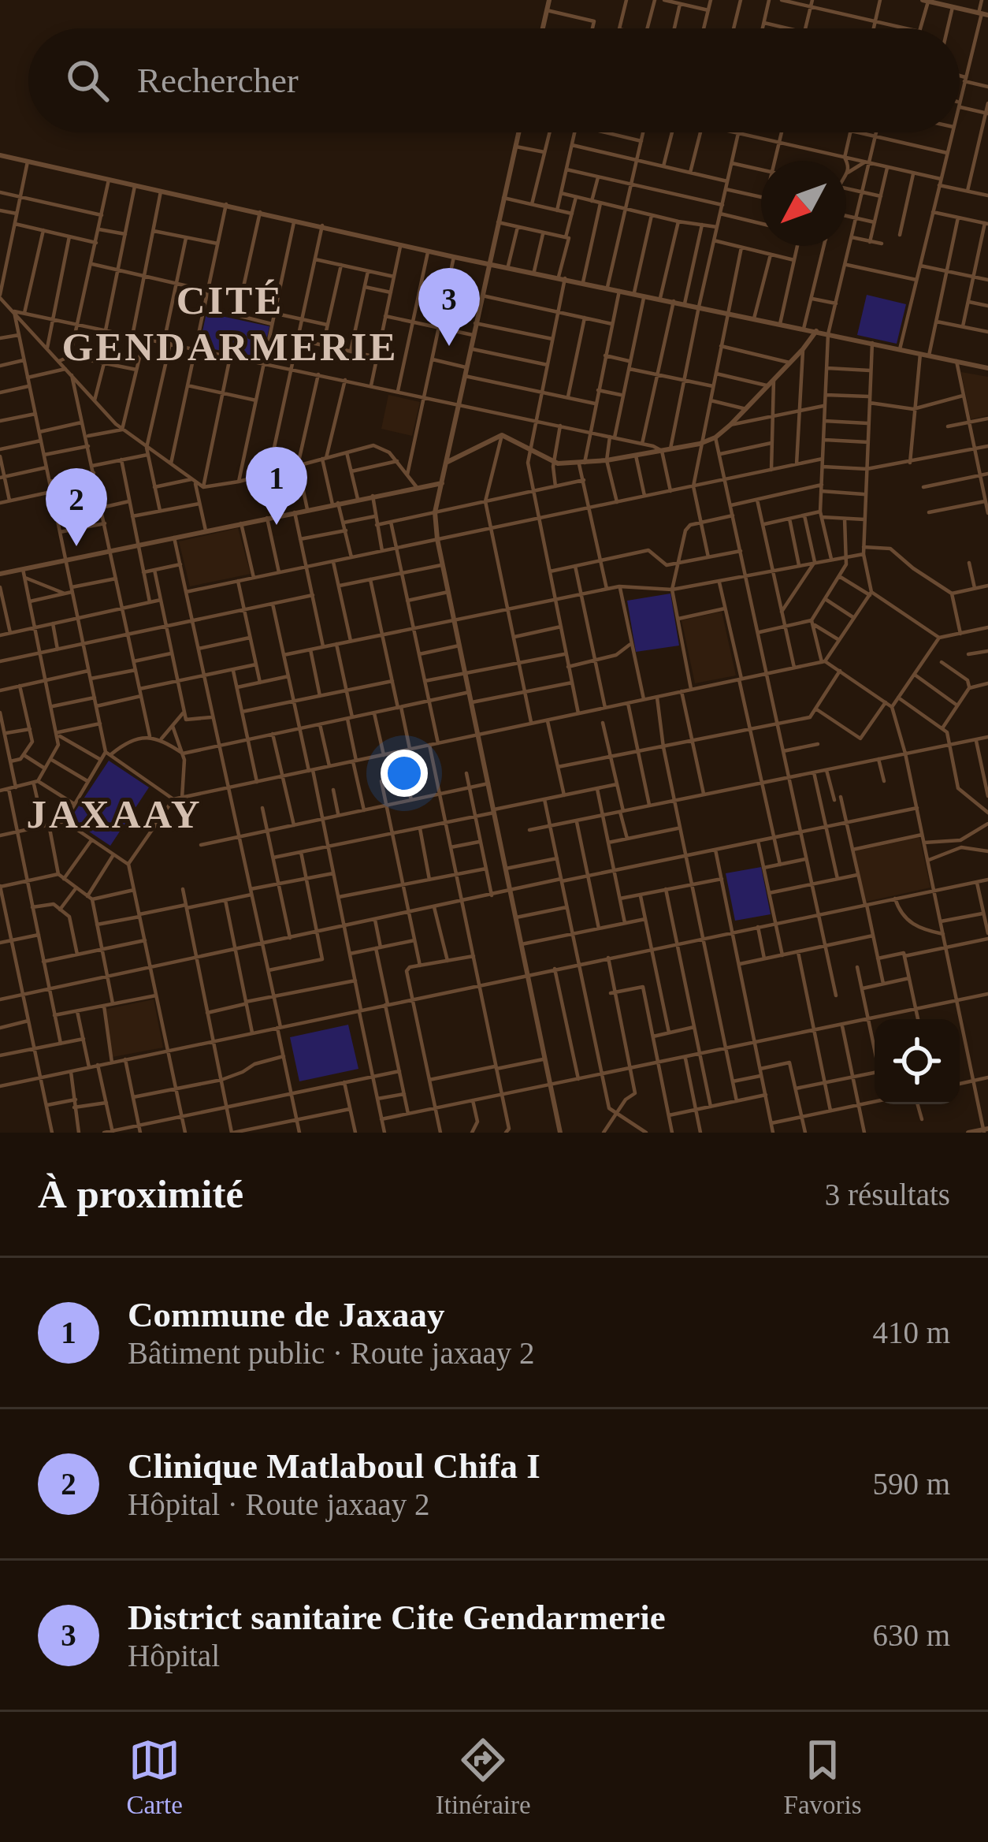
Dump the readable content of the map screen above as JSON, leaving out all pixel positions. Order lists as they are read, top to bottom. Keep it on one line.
{"districts":["CITÉ GENDARMERIE","JAXAAY"],"north":"bottom left","page":{"search":"Rechercher","pins":["3","1","2"],"heading":["À proximité","3 résultats"],"list":[{"mark":"1","name":"Commune de Jaxaay","note":"Bâtiment public · Route jaxaay 2","value":"410 m"},{"mark":"2","name":"Clinique Matlaboul Chifa I","note":"Hôpital · Route jaxaay 2","value":"590 m"},{"mark":"3","name":"District sanitaire Cite Gendarmerie","note":"Hôpital","value":"630 m"}],"nav":["Carte","Itinéraire","Favoris"]}}
